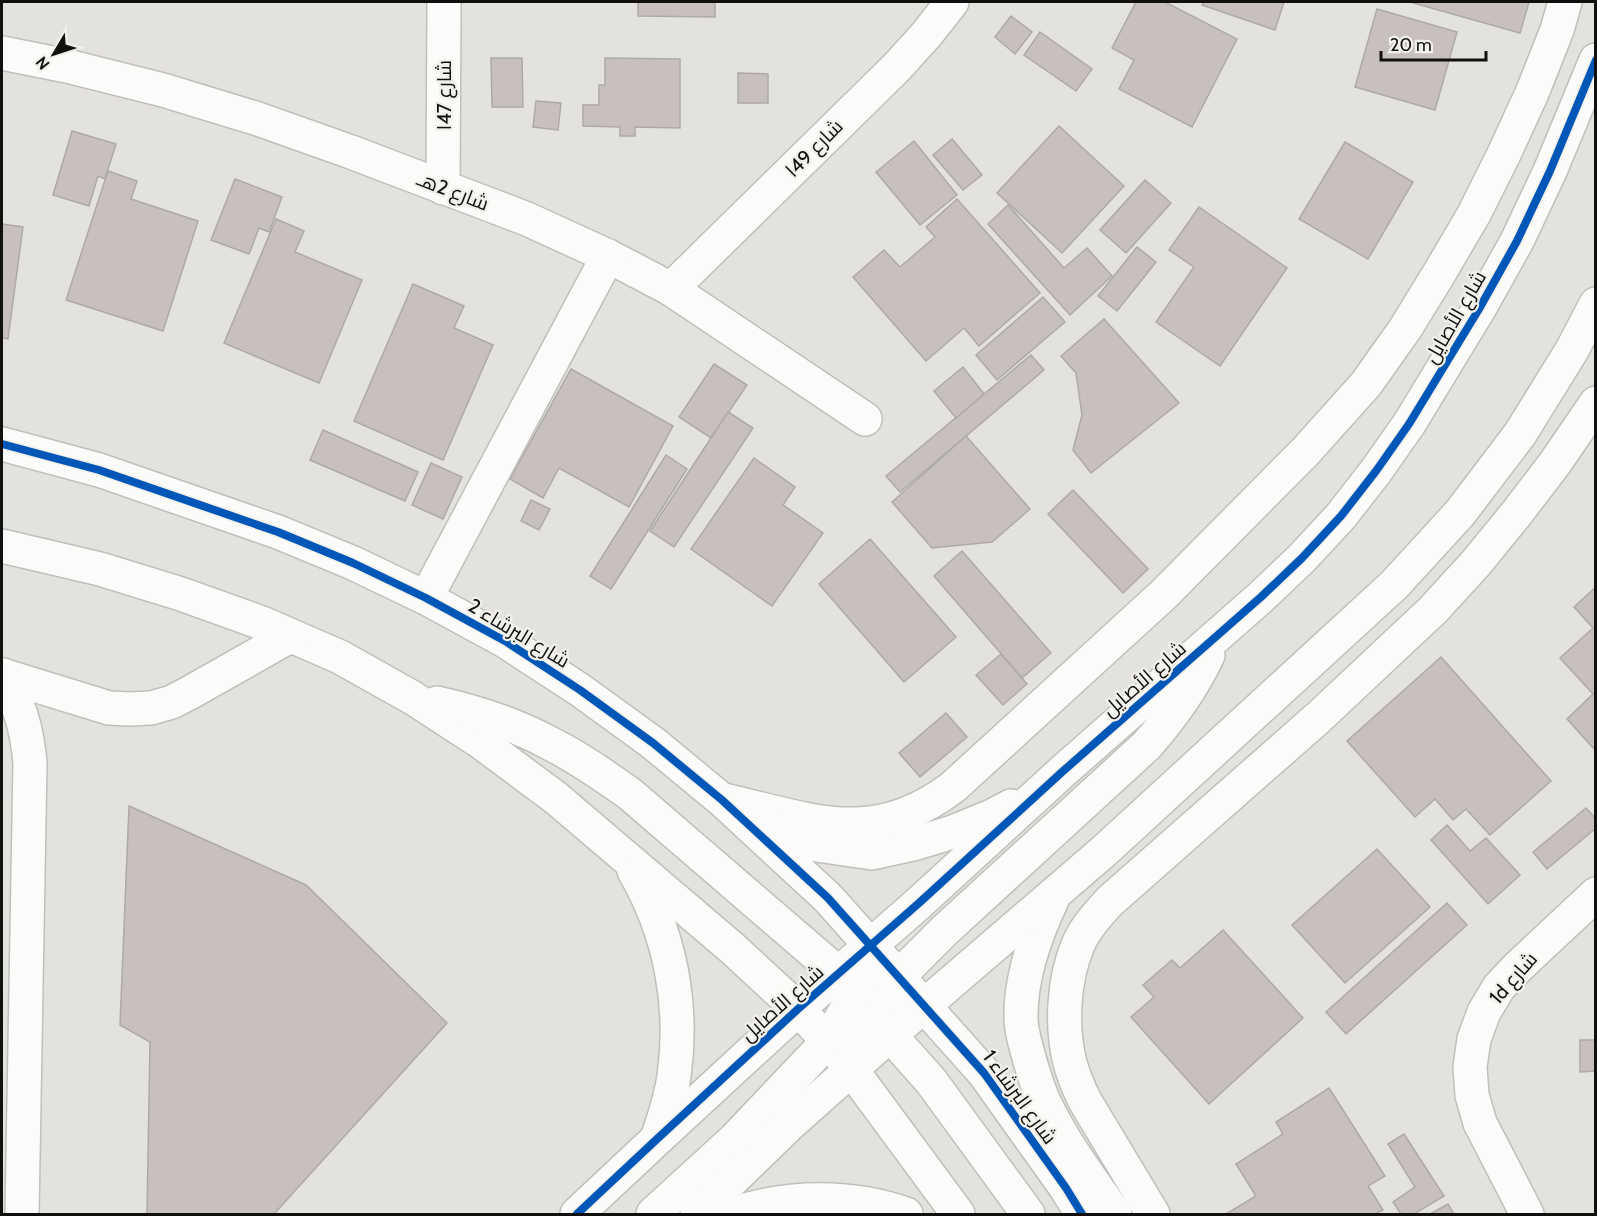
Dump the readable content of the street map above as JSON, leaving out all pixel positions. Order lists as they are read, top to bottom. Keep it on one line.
{"streets":{"street":["شارع 47ا","شارع 49ا","شارع 2هـ","شارع الأصايل","شارع البرشاء 2","1d شارع","شارع البرشاء 1"]},"crossings":[["شارع 47ا","شارع 2هـ"],["شارع 49ا","شارع 2هـ"],["شارع الأصايل","شارع البرشاء 2"],["شارع الأصايل","شارع البرشاء 1"],["شارع البرشاء 2","شارع البرشاء 1"]],"scale_bar":"20 m","north":"bottom left"}
